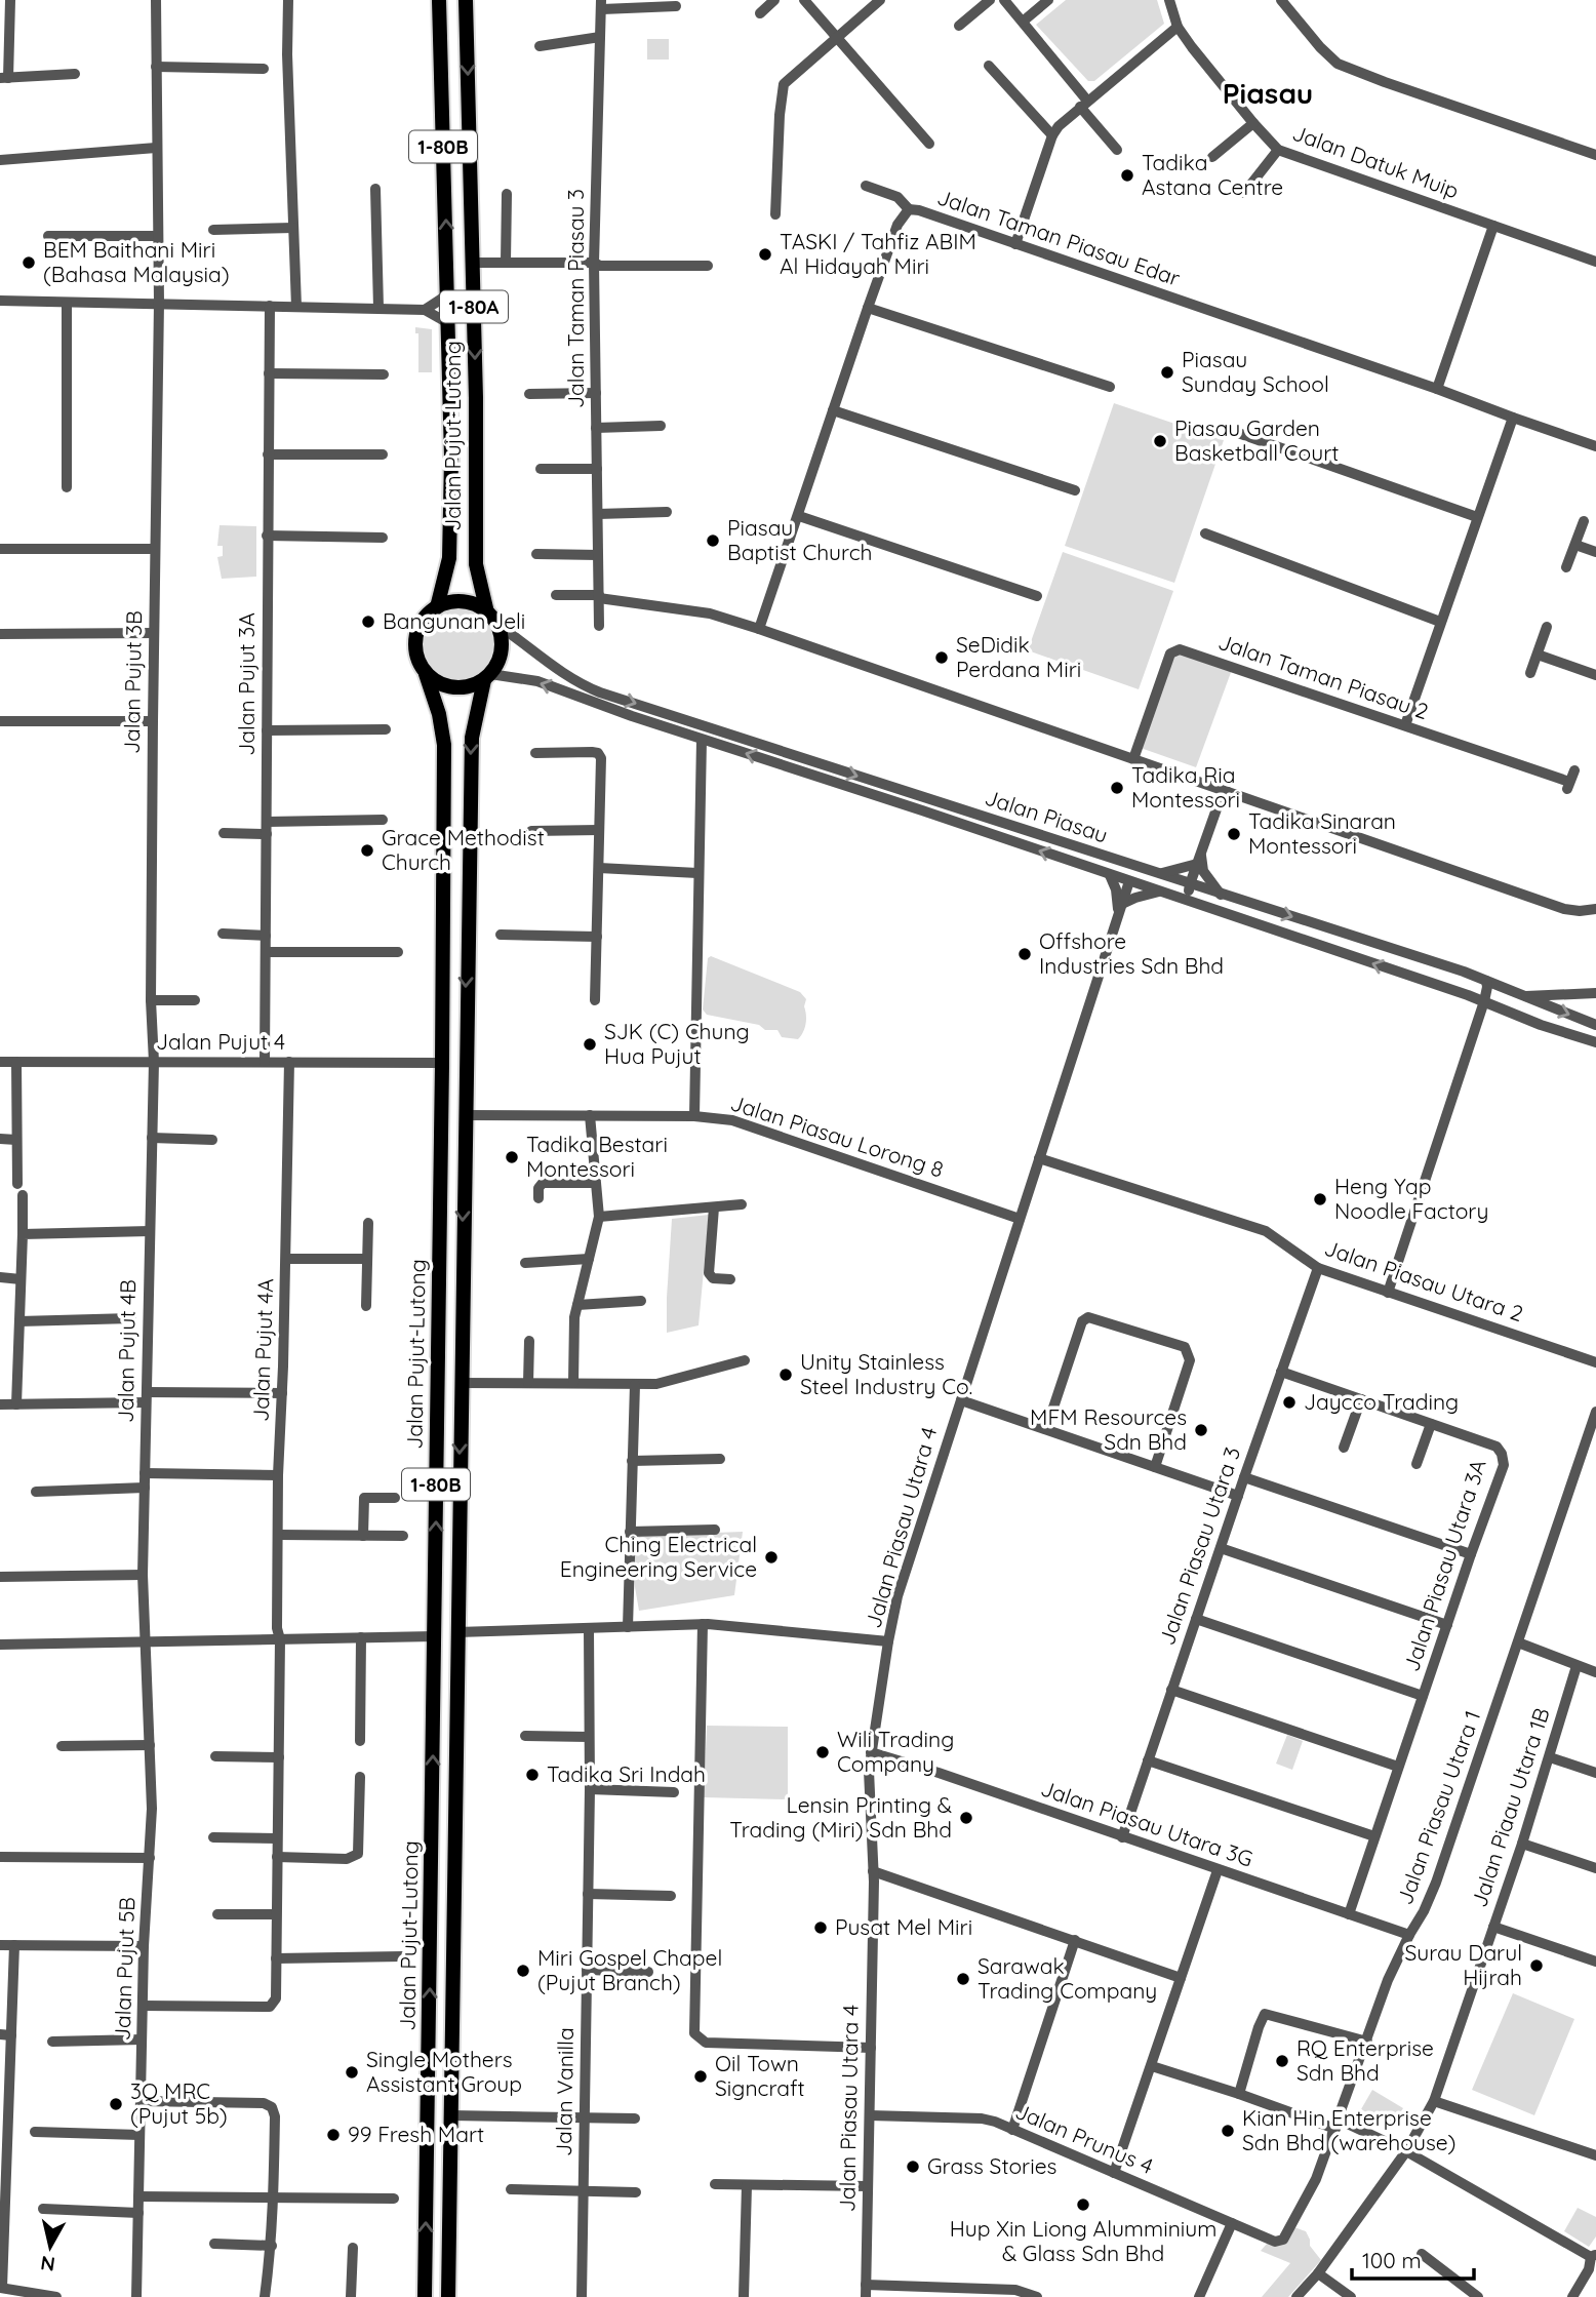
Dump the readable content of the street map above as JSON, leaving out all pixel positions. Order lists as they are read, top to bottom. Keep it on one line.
{"streets":{"highway":["1-80B","1-80A","Jalan Pujut-Lutong"],"street":["Jalan Datuk Muip","Jalan Taman Piasau Edar","Jalan Taman Piasau 3","Jalan Taman Piasau 2","Jalan Pujut 3B","Jalan Pujut 3A","Jalan Piasau","Jalan Pujut 4","Jalan Piasau Lorong 8","Jalan Piasau Utara 2","Jalan Pujut 4A","Jalan Pujut 4B","Jalan Piasau Utara 4","Jalan Piasau Utara 3","Jalan Piasau Utara 3A","Jalan Piasau Utara 1","Jalan Piaau Utara 1B","Jalan Piasau Utara 3G","Jalan Pujut 5B","Jalan Vanilla","Jalan Prunus 4"]},"crossings":[["Jalan Pujut-Lutong","Jalan Piasau"],["Jalan Pujut-Lutong","Jalan Pujut 4"],["Jalan Pujut-Lutong","Jalan Piasau Lorong 8"],["Jalan Pujut 3B","Jalan Pujut 4"],["Jalan Pujut 3B","Jalan Pujut 4B"],["Jalan Pujut 3A","Jalan Pujut 4"],["Jalan Piasau","Jalan Piasau Utara 4"],["Jalan Pujut 4","Jalan Pujut 4A"],["Jalan Pujut 4","Jalan Pujut 4B"],["Jalan Piasau Lorong 8","Jalan Piasau Utara 4"],["Jalan Piasau Utara 2","Jalan Piasau Utara 4"],["Jalan Piasau Utara 2","Jalan Piasau Utara 3"],["Jalan Pujut 4A","Jalan Pujut 5B"],["Jalan Pujut 4B","Jalan Pujut 5B"],["Jalan Piasau Utara 4","Jalan Piasau Utara 3G"],["Jalan Piasau Utara 4","Jalan Prunus 4"],["Jalan Piasau Utara 3","Jalan Piasau Utara 3A"],["Jalan Piasau Utara 3","Jalan Piasau Utara 3G"],["Jalan Piasau Utara 3A","Jalan Piasau Utara 3G"],["Jalan Piasau Utara 1","Jalan Piasau Utara 3G"],["Jalan Piasau Utara 1","Jalan Prunus 4"]],"districts":["Piasau"],"places":["Tadika Astana Centre","TASKI / Tahfiz ABIM Al Hidayah Miri","BEM Baithani Miri (Bahasa Malaysia)","Piasau Sunday School","Piasau Garden Basketball Court","Piasau Baptist Church","Bangunan Jeli","SeDidik Perdana Miri","Tadika Ria Montessori","Tadika Sinaran Montessori","Grace Methodist Church","Offshore Industries Sdn Bhd","SJK (C) Chung Hua Pujut","Tadika Bestari Montessori","Heng Yap Noodle Factory","Unity Stainless Steel Industry Co.","Jaycco Trading","MFM Resources Sdn Bhd","Ching Electrical Engineering Service","Wili Trading Company","Tadika Sri Indah","Lensin Printing & Trading (Miri) Sdn Bhd","Pusat Mel Miri","Surau Darul Hijrah","Miri Gospel Chapel (Pujut Branch)","Sarawak Trading Company","RQ Enterprise Sdn Bhd","Single Mothers Assistant Group","Oil Town Signcraft","3Q MRC (Pujut 5b)","Kian Hin Enterprise Sdn Bhd (warehouse)","99 Fresh Mart","Grass Stories","Hup Xin Liong Alumminium & Glass Sdn Bhd"],"scale_bar":"100 m","north":"bottom"}
